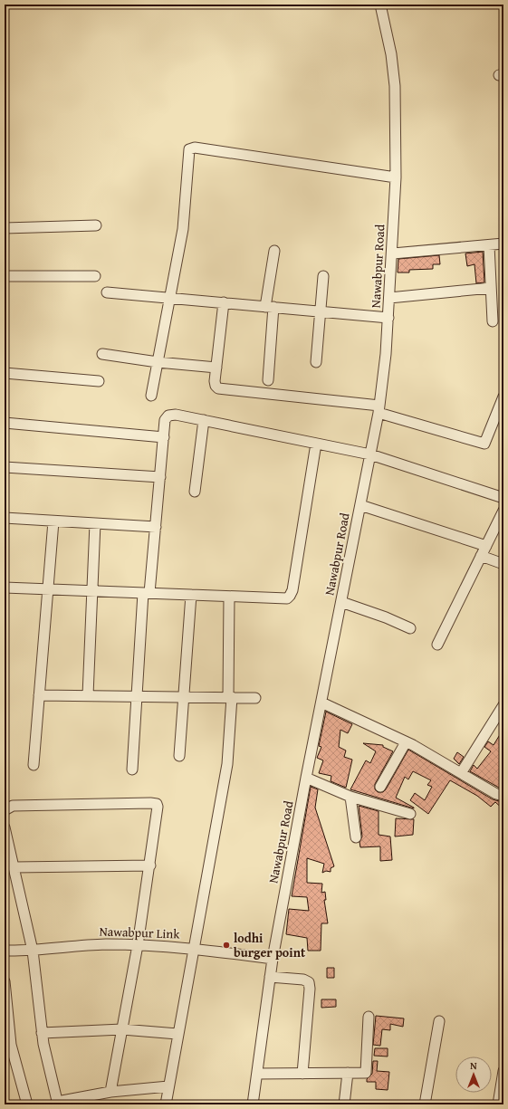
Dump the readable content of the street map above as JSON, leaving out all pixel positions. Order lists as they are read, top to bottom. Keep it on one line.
{"streets":{"street":["Nawabpur Road","Nawabpur Link"]},"crossings":[["Nawabpur Road","Nawabpur Link"]],"places":["lodhi burger point"],"north":"top"}
